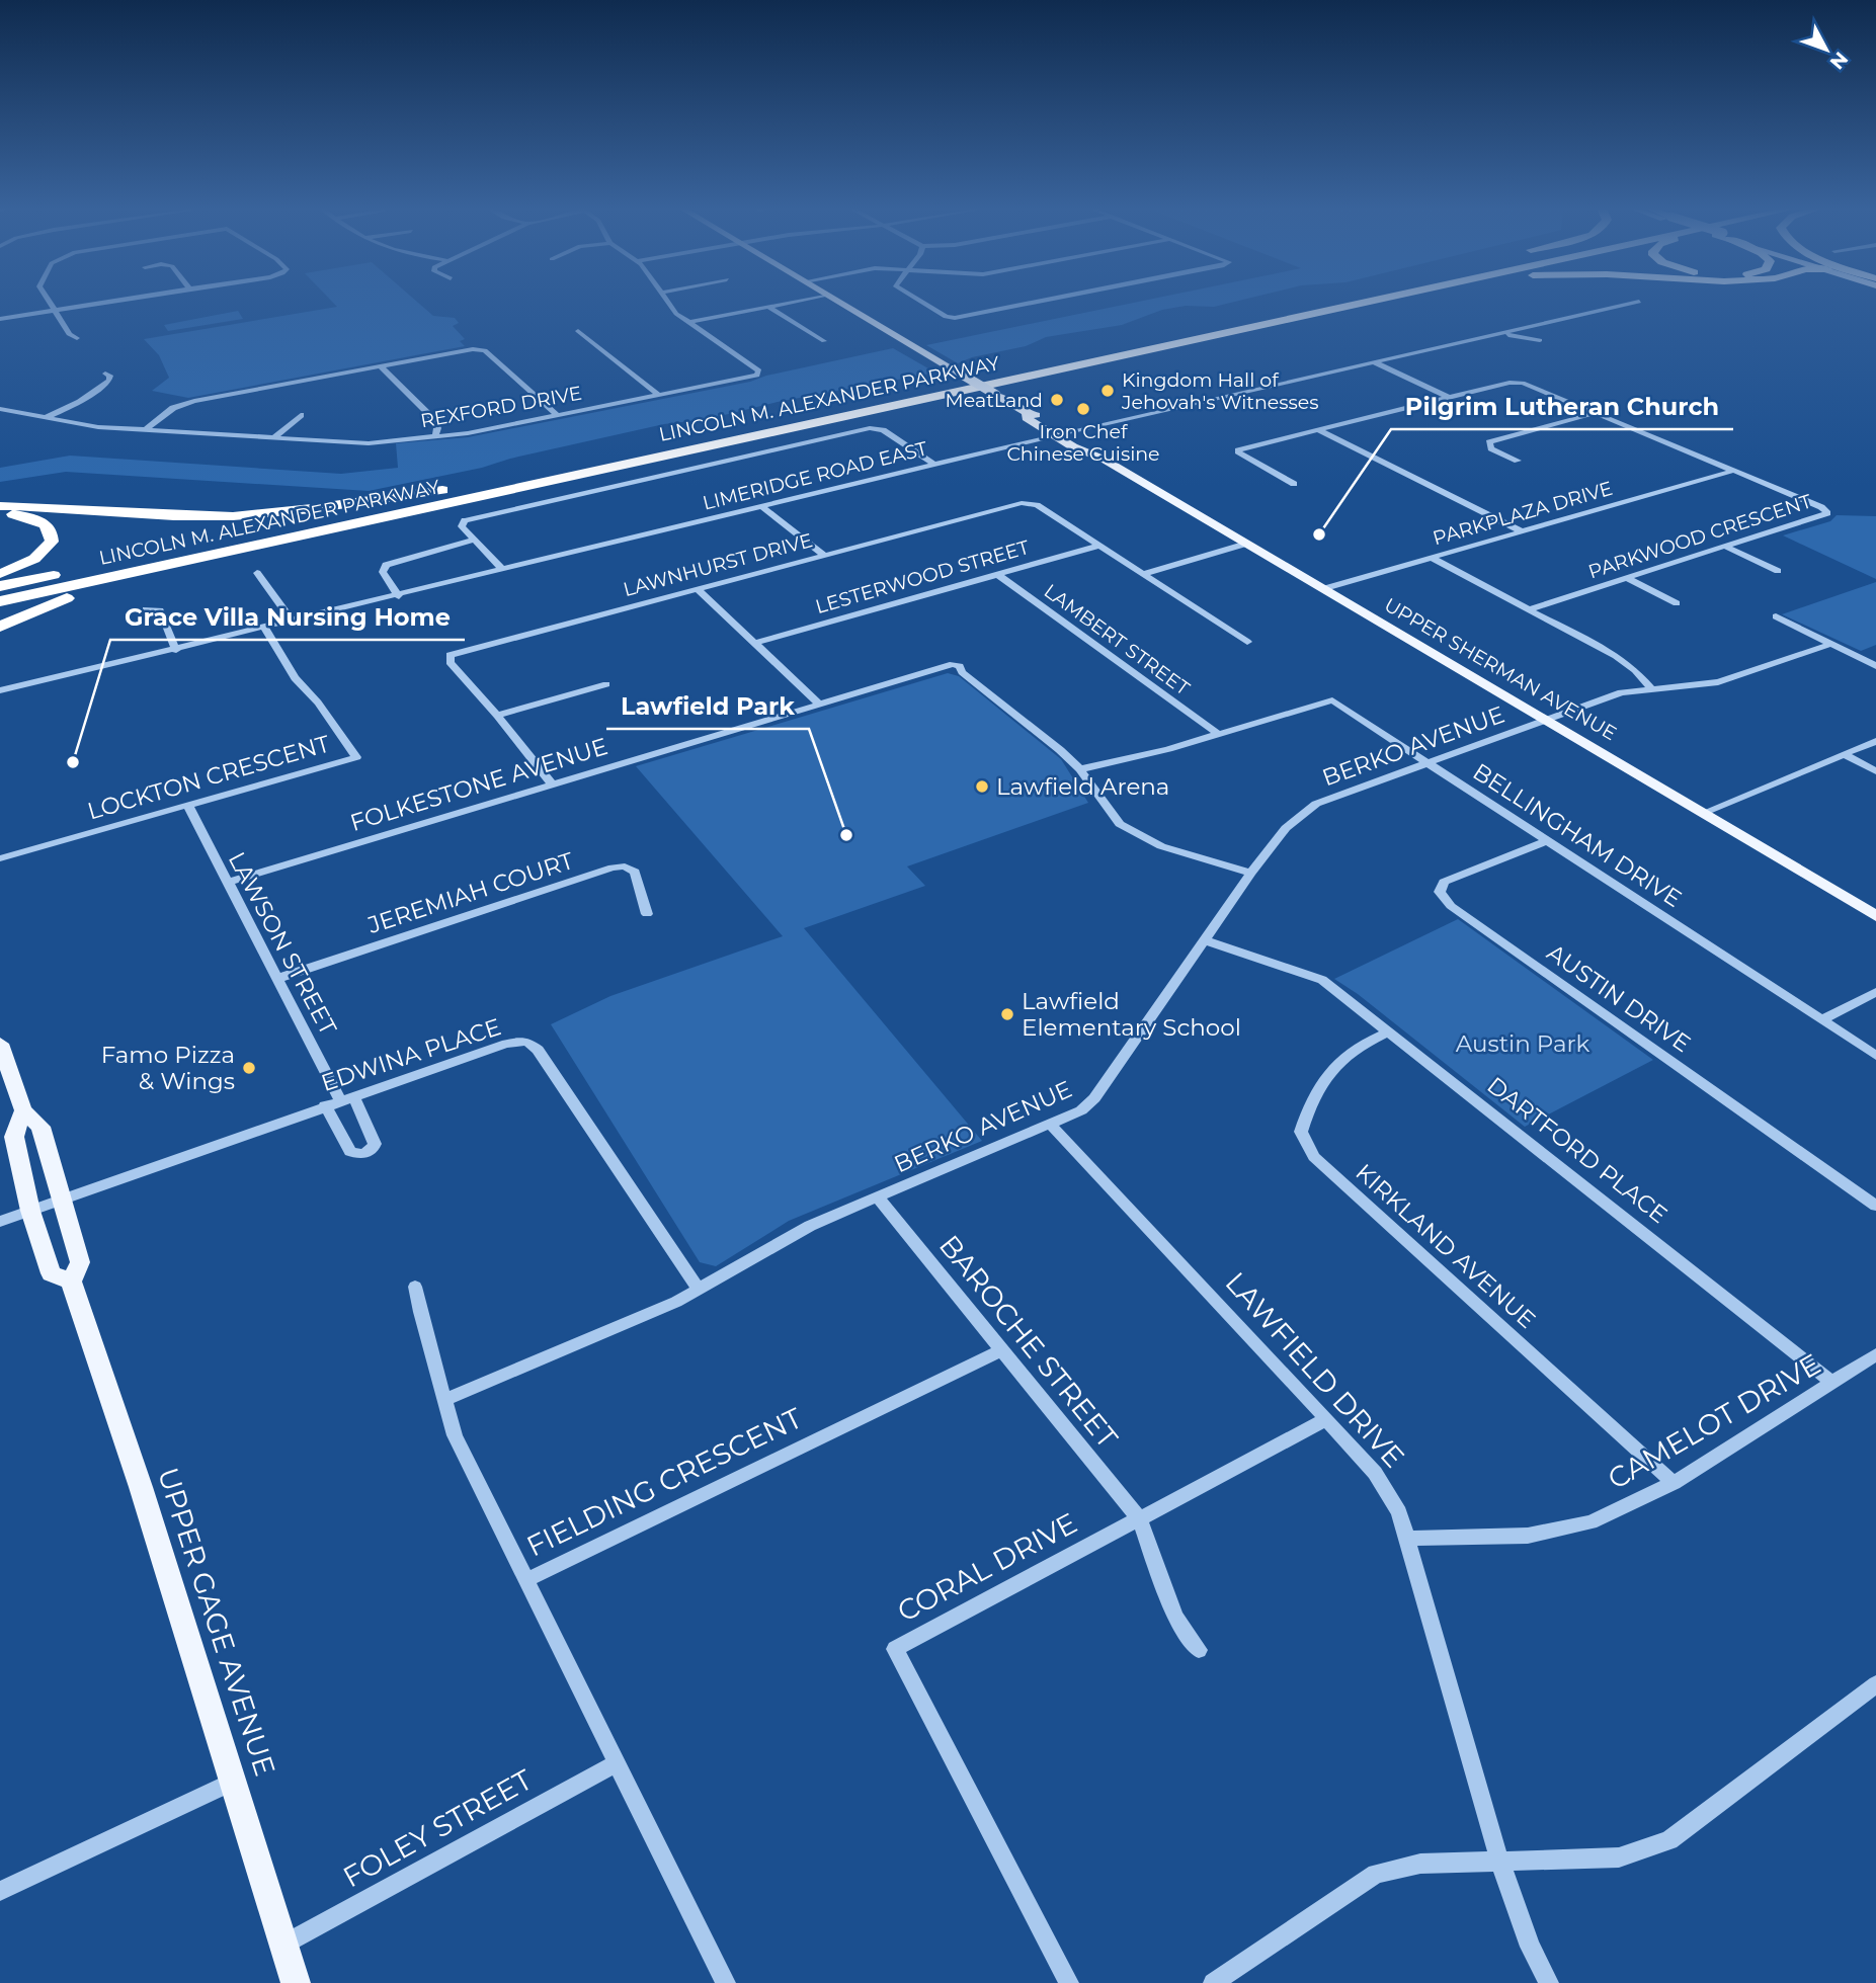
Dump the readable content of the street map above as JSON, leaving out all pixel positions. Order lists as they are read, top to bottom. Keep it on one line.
{"streets":{"highway":["LINCOLN M. ALEXANDER PARKWAY"],"main road":["UPPER SHERMAN AVENUE","UPPER GAGE AVENUE"],"street":["REXFORD DRIVE","LIMERIDGE ROAD EAST","PARKPLAZA DRIVE","PARKWOOD CRESCENT","LAWNHURST DRIVE","LESTERWOOD STREET","LAMBERT STREET","BERKO AVENUE","LOCKTON CRESCENT","FOLKESTONE AVENUE","BELLINGHAM DRIVE","JEREMIAH COURT","LAWSON STREET","AUSTIN DRIVE","EDWINA PLACE","DARTFORD PLACE","KIRKLAND AVENUE","BAROCHE STREET","LAWFIELD DRIVE","CAMELOT DRIVE","FIELDING CRESCENT","CORAL DRIVE","FOLEY STREET"]},"crossings":[["LIMERIDGE ROAD EAST","UPPER SHERMAN AVENUE"],["LIMERIDGE ROAD EAST","LOCKTON CRESCENT"],["PARKPLAZA DRIVE","PARKWOOD CRESCENT"],["PARKPLAZA DRIVE","UPPER SHERMAN AVENUE"],["LAWNHURST DRIVE","LESTERWOOD STREET"],["LAWNHURST DRIVE","FOLKESTONE AVENUE"],["LESTERWOOD STREET","LAMBERT STREET"],["LAMBERT STREET","BELLINGHAM DRIVE"],["UPPER SHERMAN AVENUE","BERKO AVENUE"],["BERKO AVENUE","FOLKESTONE AVENUE"],["BERKO AVENUE","BELLINGHAM DRIVE"],["BERKO AVENUE","EDWINA PLACE"],["BERKO AVENUE","DARTFORD PLACE"],["BERKO AVENUE","BAROCHE STREET"],["BERKO AVENUE","LAWFIELD DRIVE"],["LOCKTON CRESCENT","LAWSON STREET"],["FOLKESTONE AVENUE","BELLINGHAM DRIVE"],["FOLKESTONE AVENUE","LAWSON STREET"],["BELLINGHAM DRIVE","AUSTIN DRIVE"],["JEREMIAH COURT","LAWSON STREET"],["LAWSON STREET","EDWINA PLACE"],["EDWINA PLACE","UPPER GAGE AVENUE"],["DARTFORD PLACE","KIRKLAND AVENUE"],["DARTFORD PLACE","CAMELOT DRIVE"],["KIRKLAND AVENUE","CAMELOT DRIVE"],["BAROCHE STREET","FIELDING CRESCENT"],["BAROCHE STREET","CORAL DRIVE"],["LAWFIELD DRIVE","CAMELOT DRIVE"],["LAWFIELD DRIVE","CORAL DRIVE"],["FIELDING CRESCENT","FOLEY STREET"],["UPPER GAGE AVENUE","FOLEY STREET"]],"parks":["Austin Park"],"places":["Kingdom Hall of Jehovah's Witnesses","MeatLand","Iron Chef Chinese Cuisine","Pilgrim Lutheran Church","Grace Villa Nursing Home","Lawfield Arena","Lawfield Park","Lawfield Elementary School","Famo Pizza & Wings"],"north":"bottom right"}
